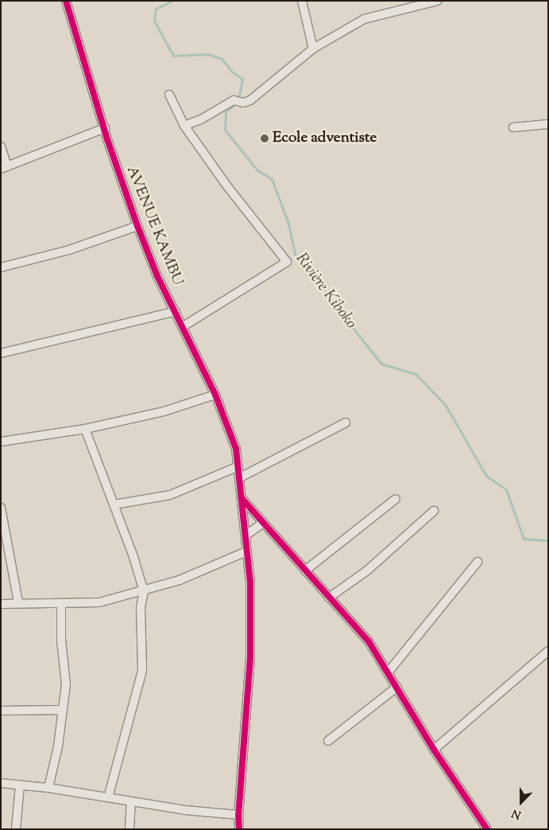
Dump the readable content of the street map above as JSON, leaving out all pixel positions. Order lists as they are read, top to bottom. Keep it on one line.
{"streets":{"street":["AVENUE KAMBU"]},"water":["Rivière Kiboko"],"places":["Ecole adventiste"],"north":"bottom"}
